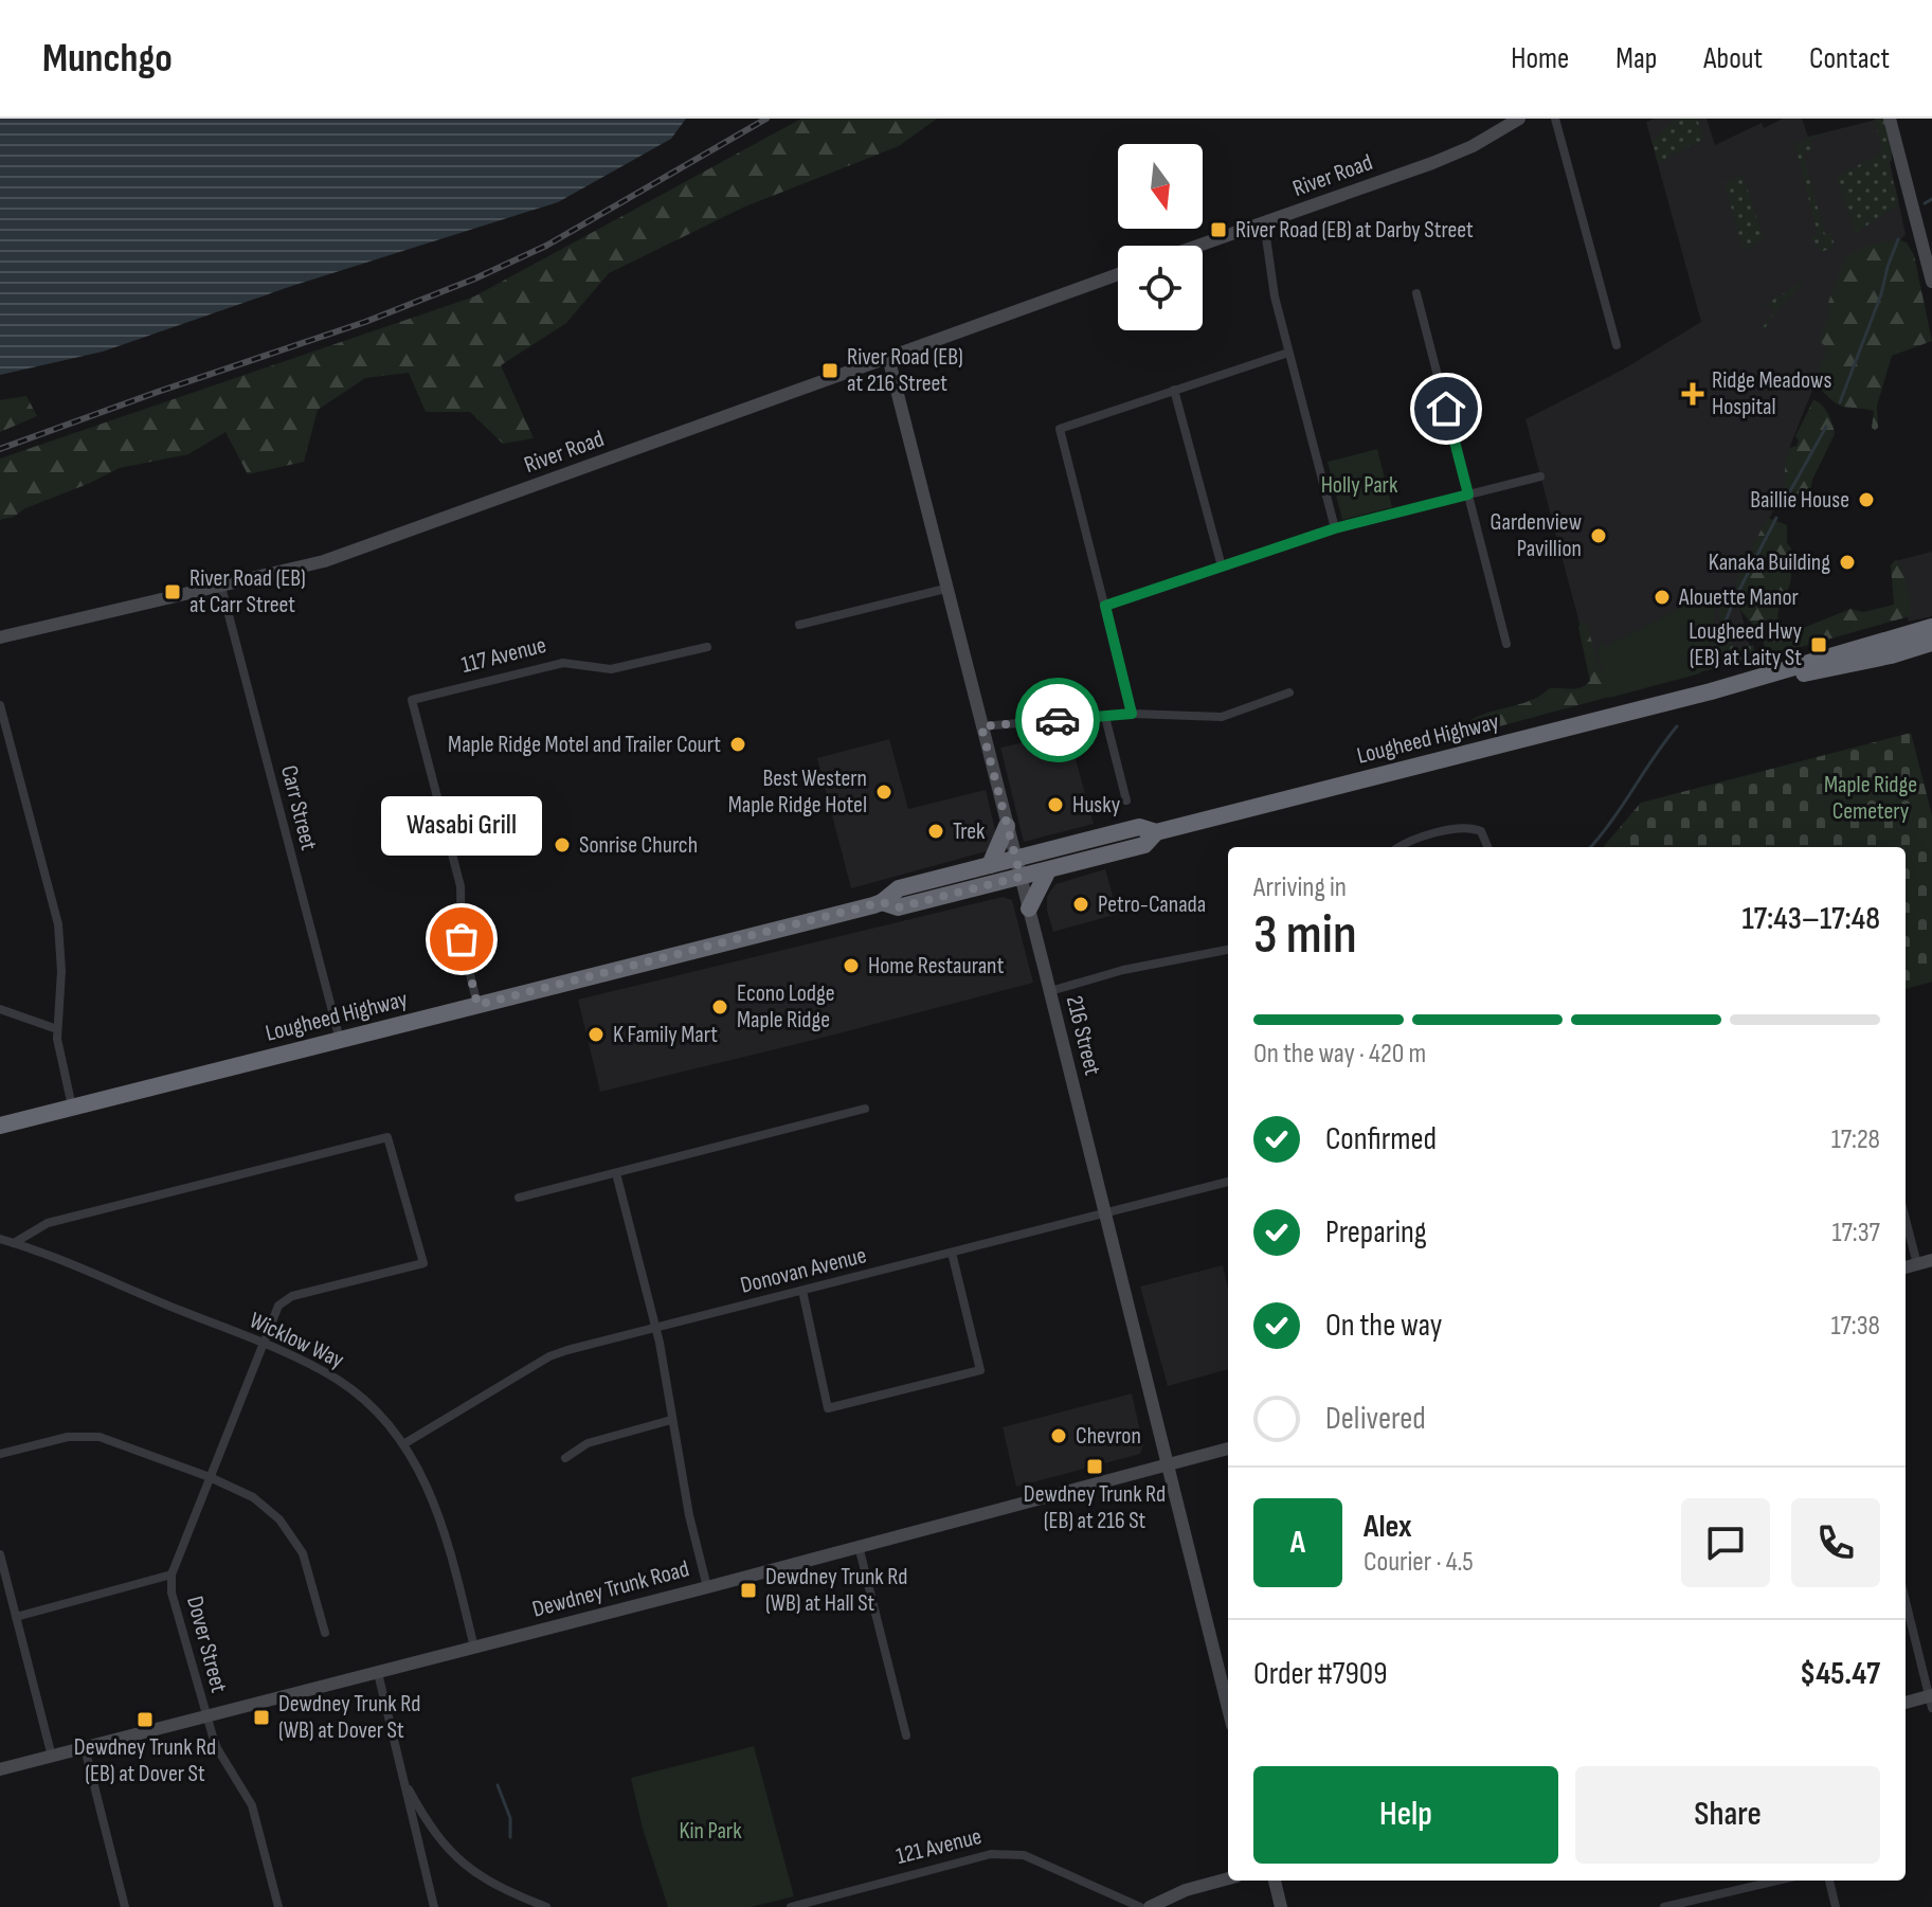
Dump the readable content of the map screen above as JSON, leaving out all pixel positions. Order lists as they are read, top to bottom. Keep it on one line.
{"streets":{"highway":["Lougheed Highway"],"street":["River Road","117 Avenue","Carr Street","216 Street","Donovan Avenue","Wicklow Way","Dewdney Trunk Road","Dover Street","121 Avenue"]},"crossings":[["River Road","Carr Street"],["River Road","216 Street"],["117 Avenue","Lougheed Highway"],["Lougheed Highway","Carr Street"],["Lougheed Highway","216 Street"],["216 Street","Donovan Avenue"],["216 Street","Dewdney Trunk Road"],["Donovan Avenue","Wicklow Way"],["Wicklow Way","Dewdney Trunk Road"],["Wicklow Way","Dover Street"],["Dewdney Trunk Road","Dover Street"]],"parks":["Holly Park","Maple Ridge Cemetery","Kin Park"],"places":{"transit":["River Road (EB) at Darby Street","River Road (EB) at 216 Street","River Road (EB) at Carr Street","Lougheed Hwy (EB) at Laity St","Dewdney Trunk Rd (EB) at 216 St","Dewdney Trunk Rd (WB) at Hall St","Dewdney Trunk Rd (WB) at Dover St","Dewdney Trunk Rd (EB) at Dover St"],"health":["Ridge Meadows Hospital"],"other":["Baillie House","Gardenview Pavillion","Kanaka Building","Alouette Manor","Maple Ridge Motel and Trailer Court","Best Western Maple Ridge Hotel","Husky","Trek","Sonrise Church","Petro-Canada","Wasabi Grill","Home Restaurant","Econo Lodge Maple Ridge","K Family Mart","Chevron"]},"north":"bottom","page":{"header":"Munchgo","nav":["Home","Map","About","Contact"],"bubble":"Wasabi Grill","heading":["3 min","Arriving in","17:43–17:48"],"panel":["Alex","Courier · 4.5","Order #7909","$45.47"],"bar":"On the way · 420 m","list":[["Confirmed","17:28"],["Preparing","17:37"],["On the way","17:38"],"Delivered"],"round":"A","buttons":["Help","Share"]}}
